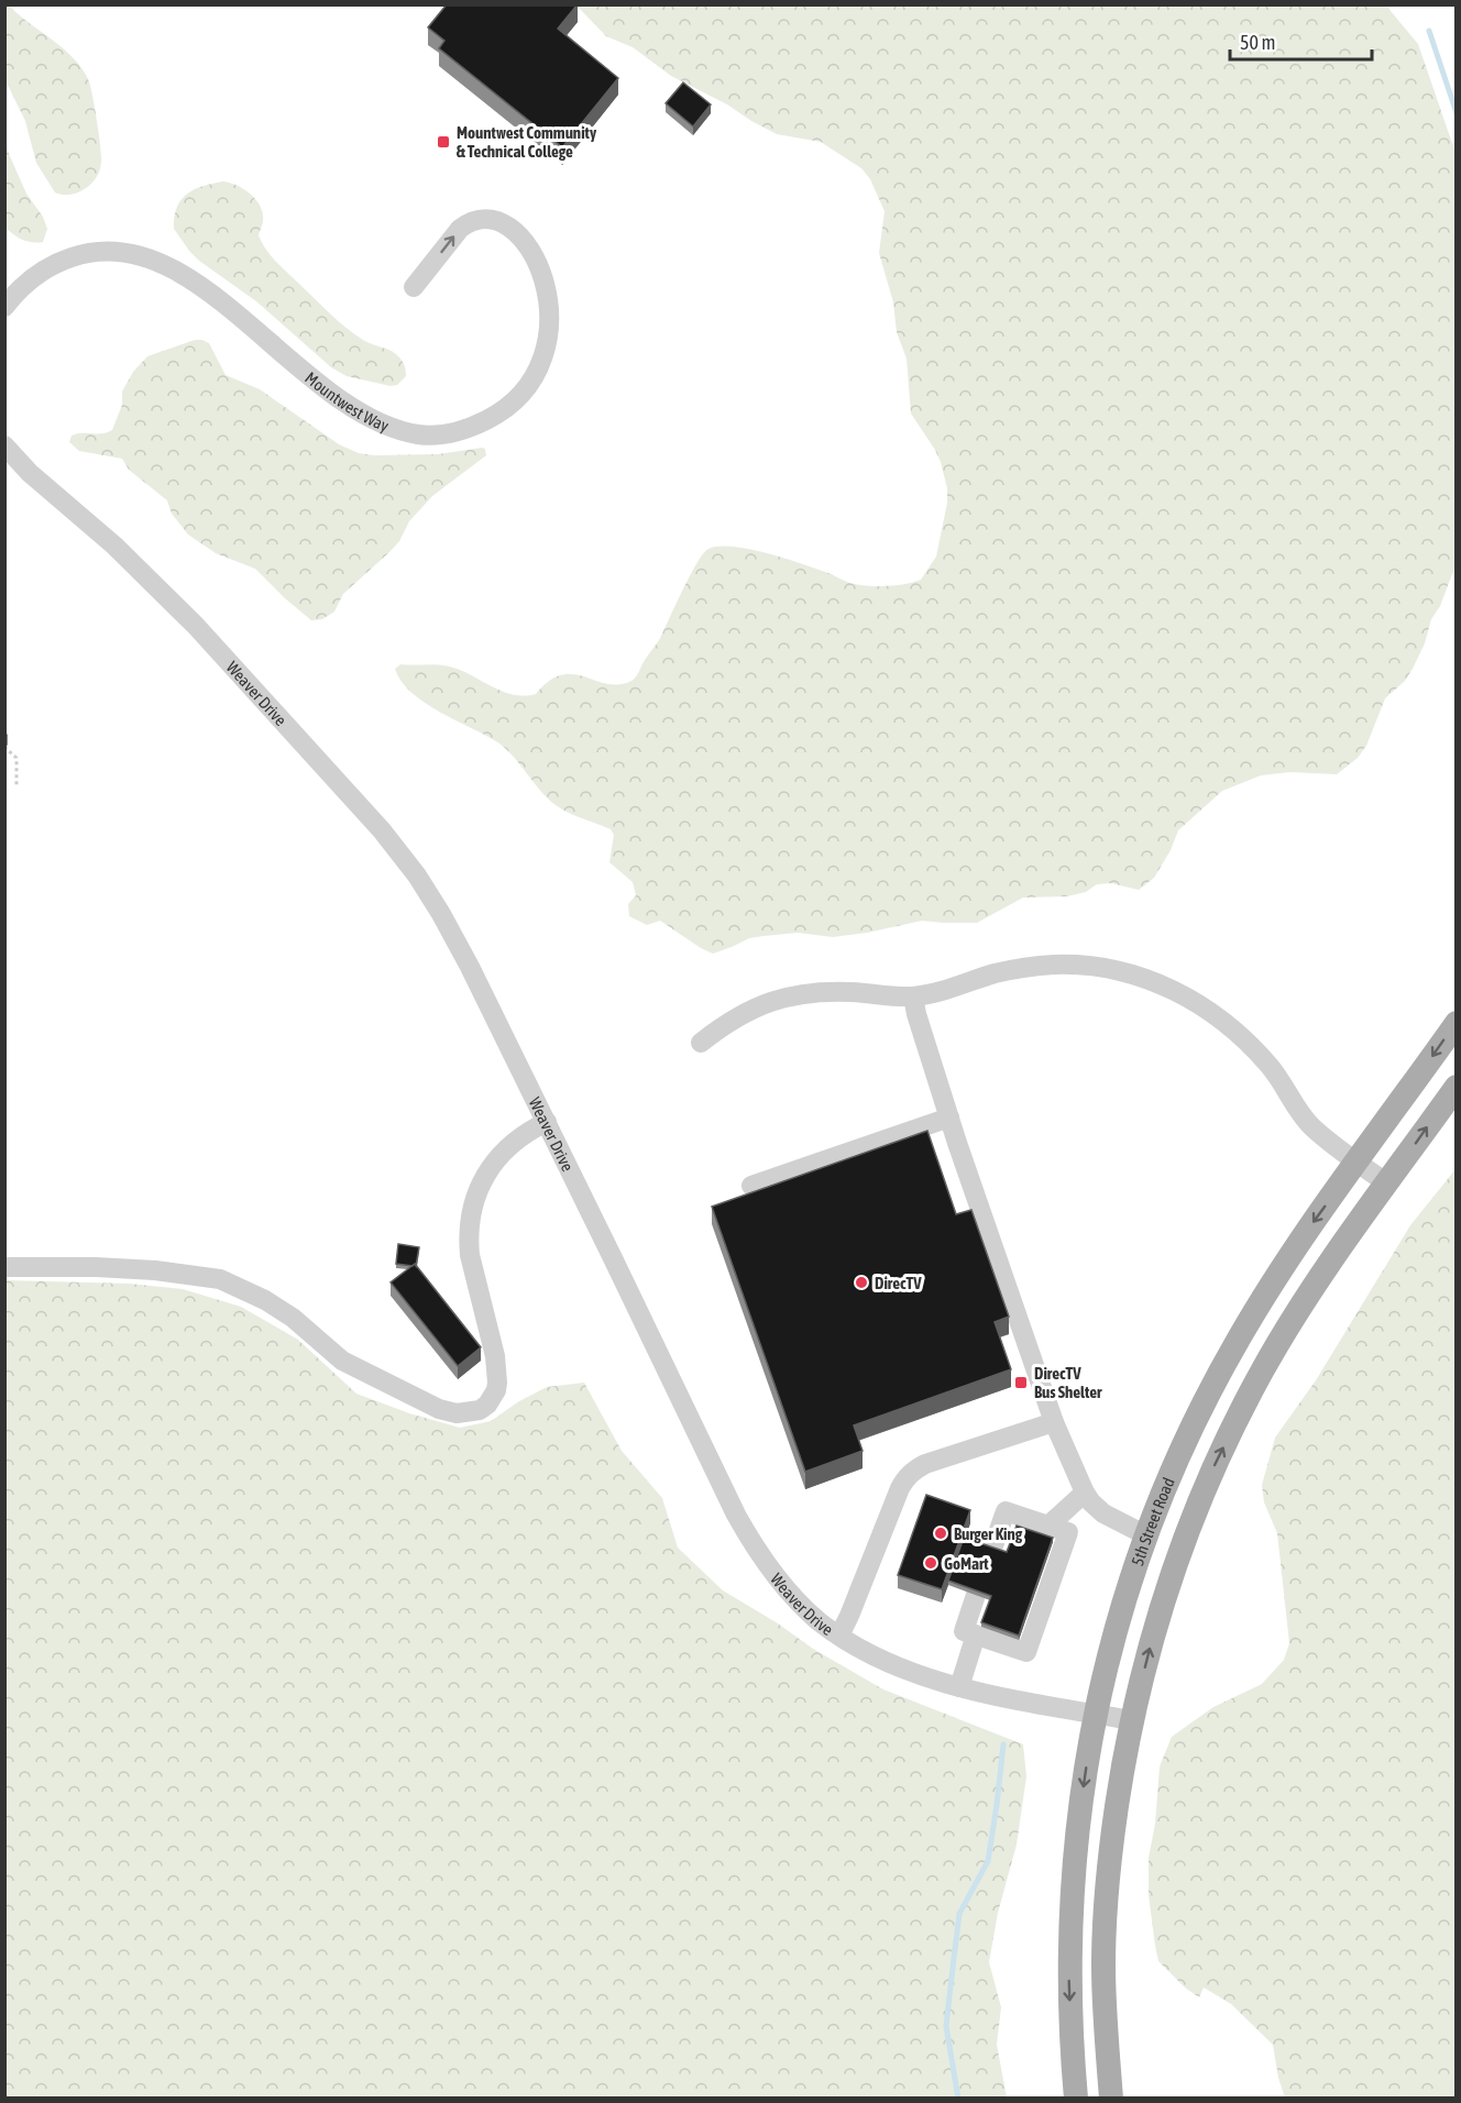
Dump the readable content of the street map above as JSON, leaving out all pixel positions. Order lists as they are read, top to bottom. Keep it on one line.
{"streets":{"main road":["5th Street Road"],"street":["Mountwest Way","Weaver Drive"]},"crossings":[["Weaver Drive","5th Street Road"]],"places":{"transit":["Mountwest Community & Technical College","DirecTV Bus Shelter"],"other":["DirecTV","Burger King","GoMart"]},"scale_bar":"50 m"}
